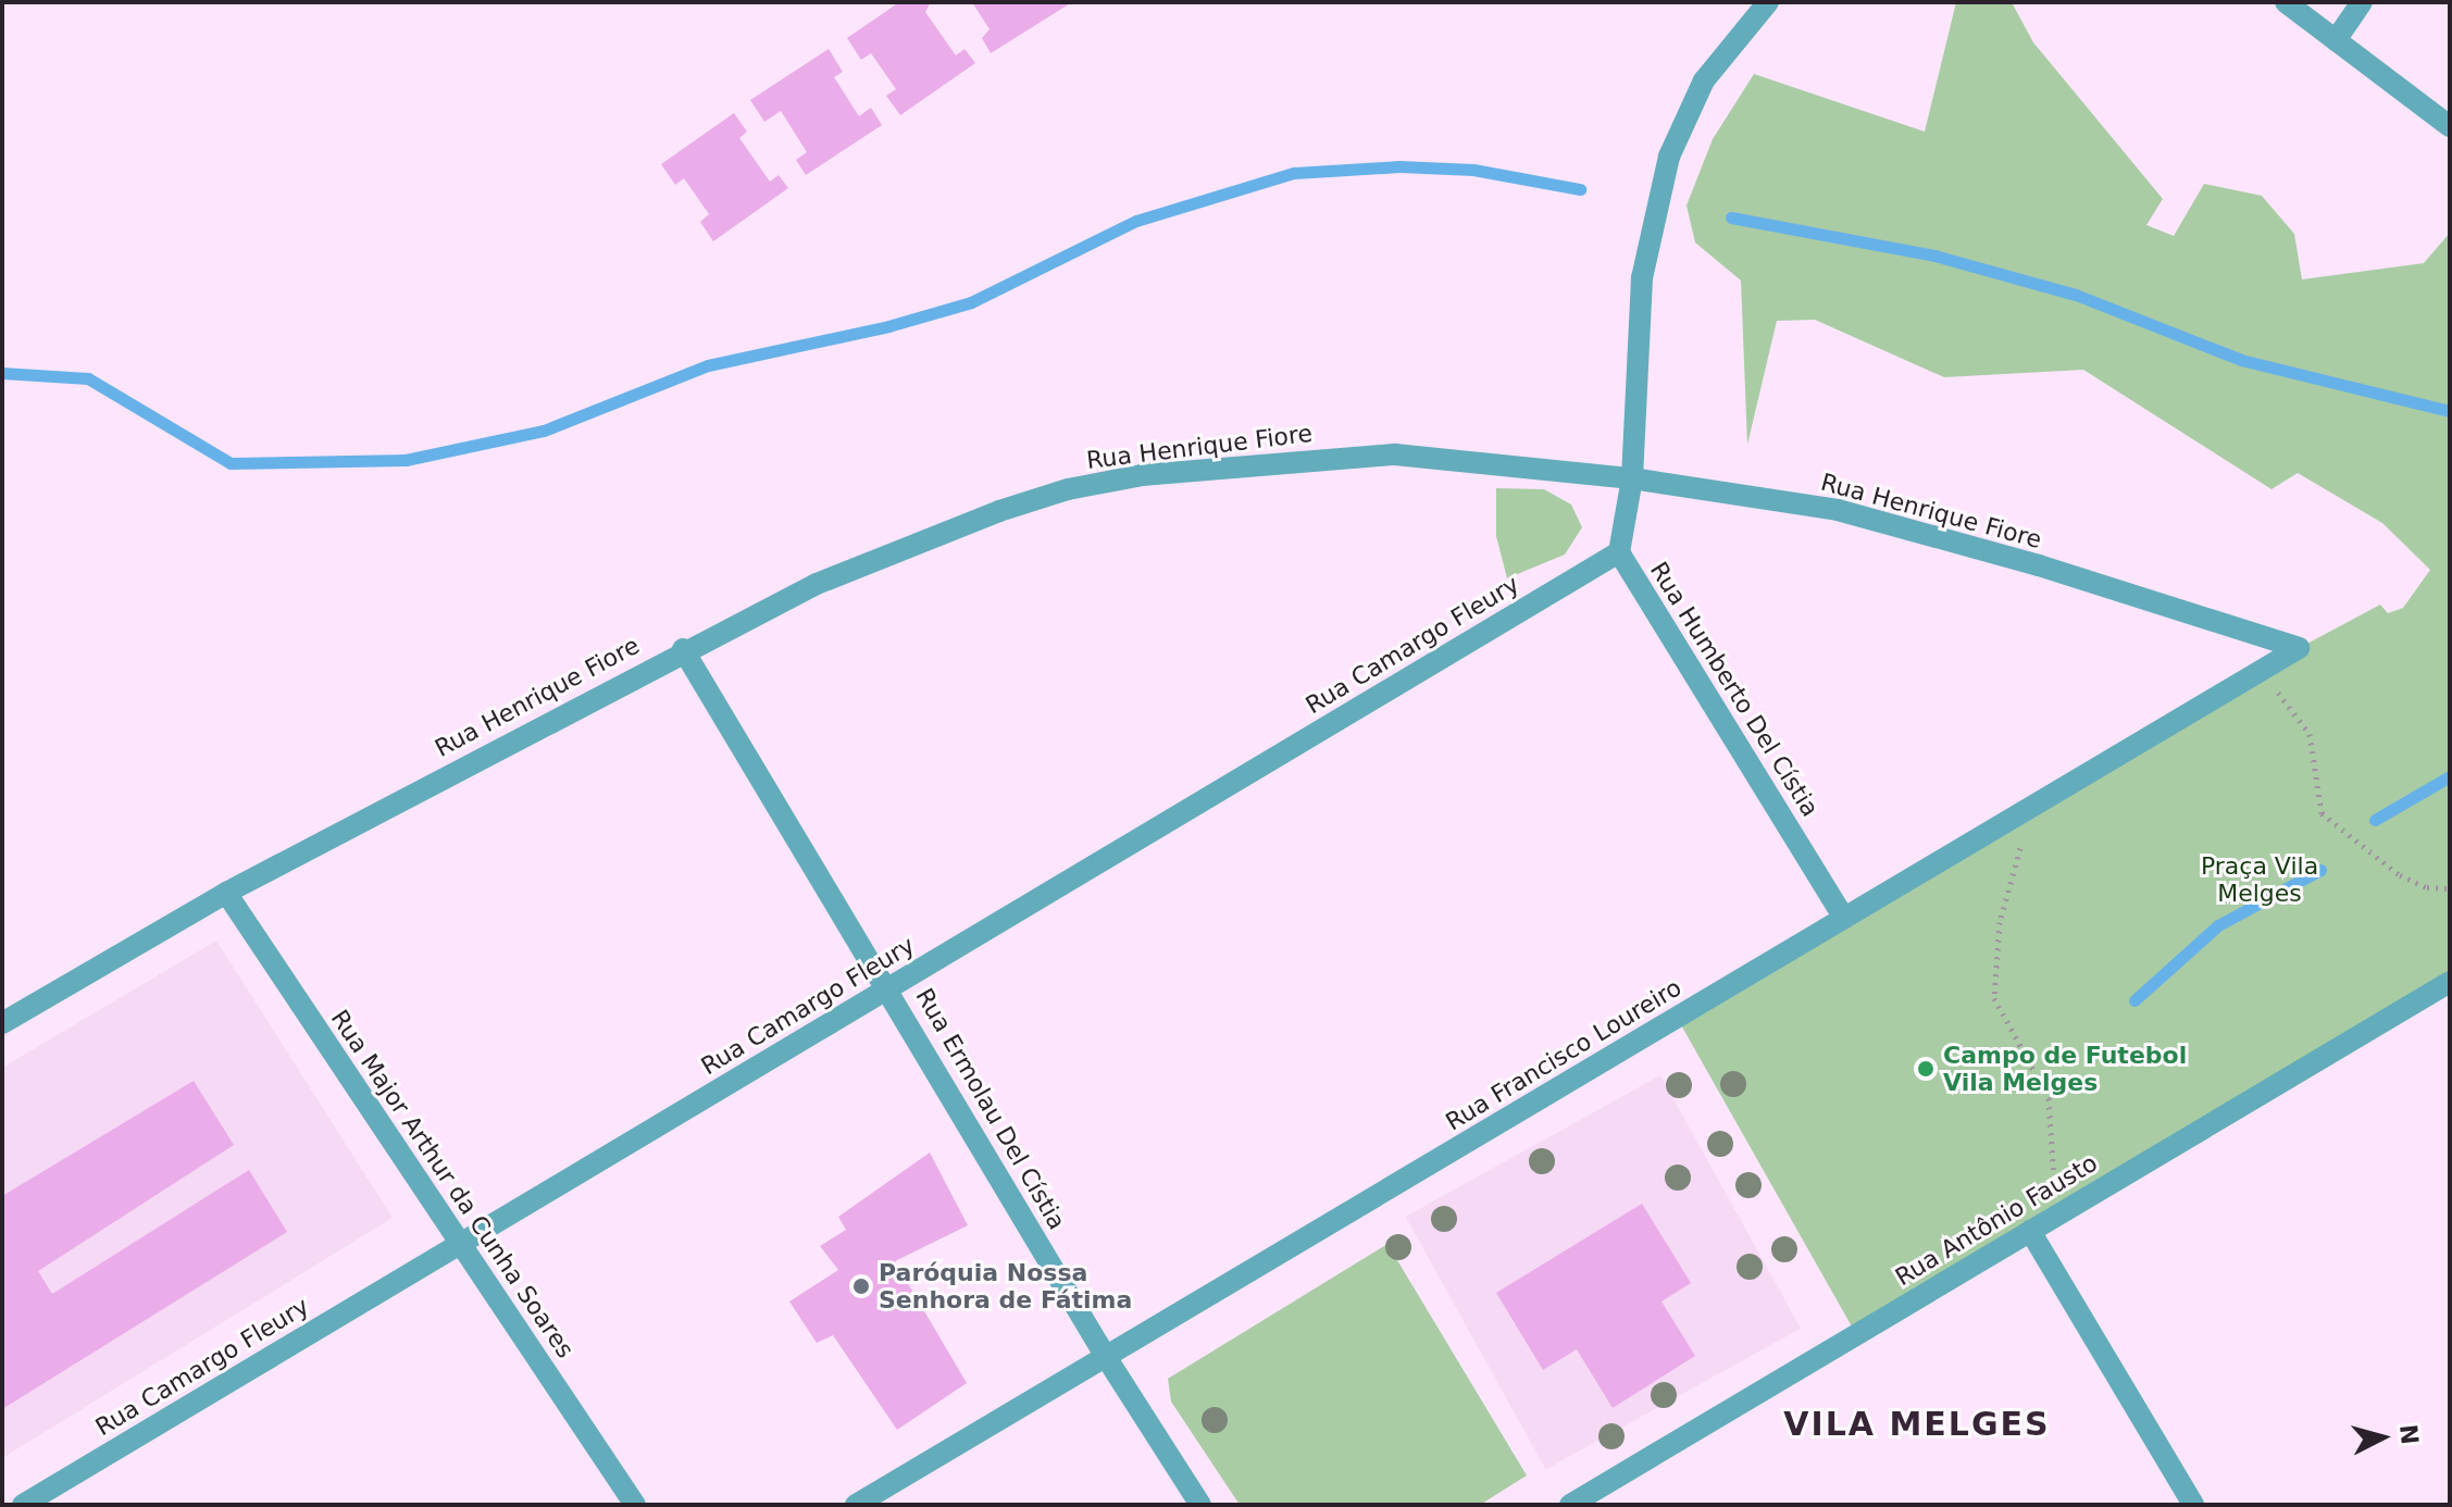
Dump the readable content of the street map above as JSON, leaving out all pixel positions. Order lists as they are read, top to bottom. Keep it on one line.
{"streets":{"street":["Rua Henrique Fiore","Rua Camargo Fleury","Rua Humberto Del Cístia","Rua Francisco Loureiro","Rua Ermolau Del Cístia","Rua Major Arthur da Cunha Soares","Rua Antônio Fausto"]},"crossings":[["Rua Henrique Fiore","Rua Humberto Del Cístia"],["Rua Henrique Fiore","Rua Francisco Loureiro"],["Rua Henrique Fiore","Rua Ermolau Del Cístia"],["Rua Henrique Fiore","Rua Major Arthur da Cunha Soares"],["Rua Camargo Fleury","Rua Humberto Del Cístia"],["Rua Camargo Fleury","Rua Ermolau Del Cístia"],["Rua Camargo Fleury","Rua Major Arthur da Cunha Soares"],["Rua Humberto Del Cístia","Rua Francisco Loureiro"],["Rua Francisco Loureiro","Rua Ermolau Del Cístia"]],"districts":["VILA MELGES"],"parks":["Praça Vila Melges"],"places":["Campo de Futebol Vila Melges","Paróquia Nossa Senhora de Fátima"],"north":"right"}
